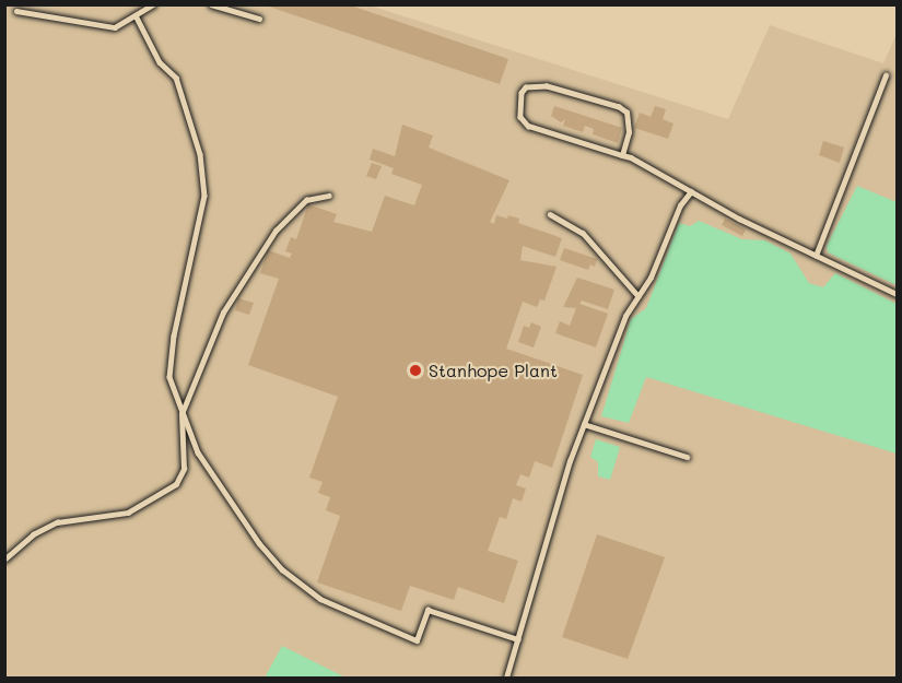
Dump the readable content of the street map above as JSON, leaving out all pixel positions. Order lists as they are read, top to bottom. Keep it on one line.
{"places":["Stanhope Plant"]}
